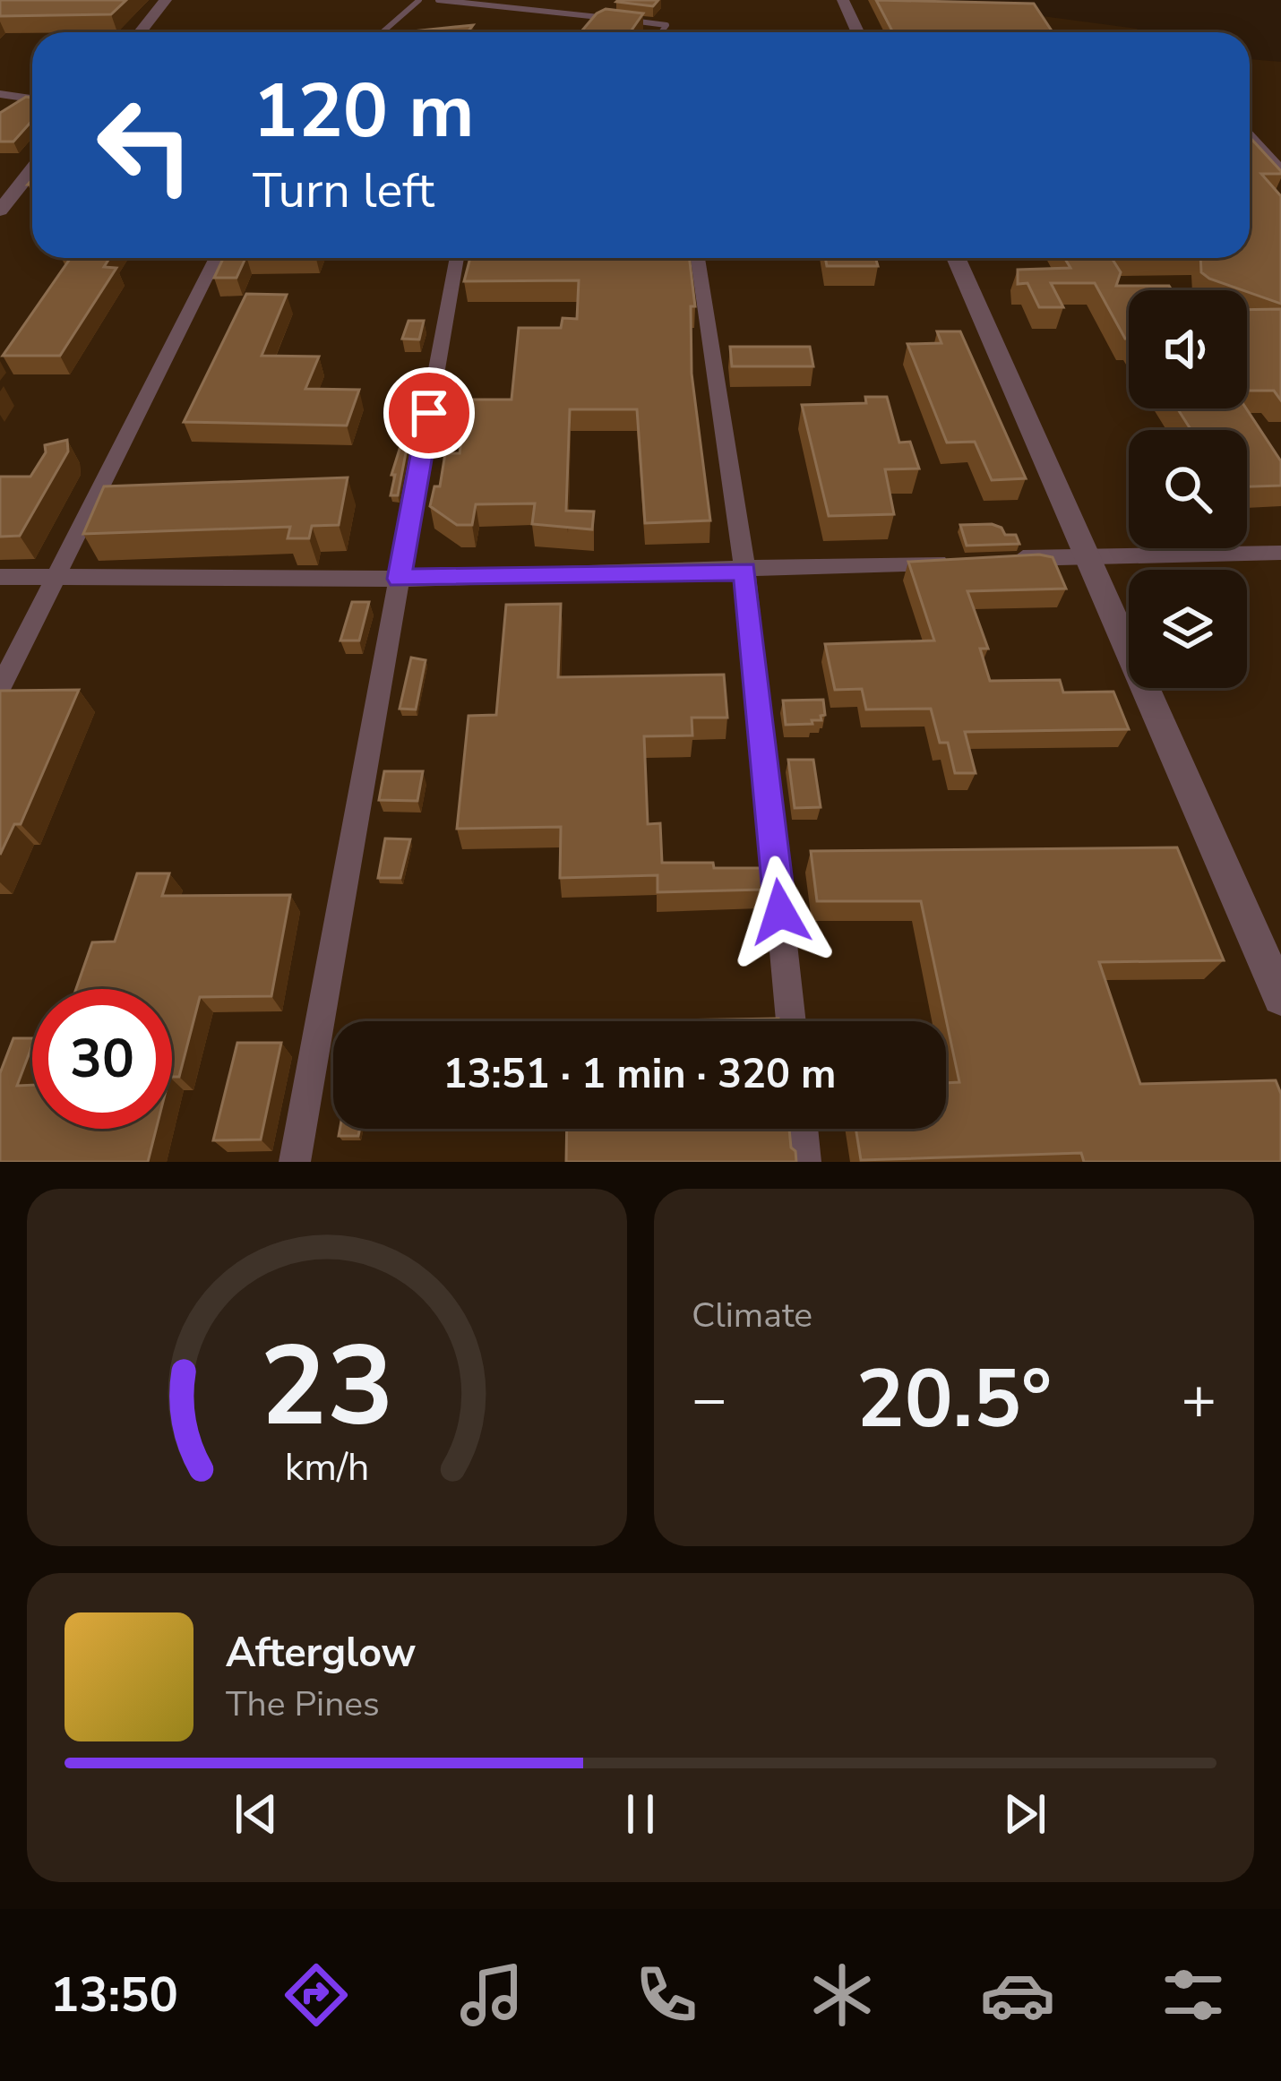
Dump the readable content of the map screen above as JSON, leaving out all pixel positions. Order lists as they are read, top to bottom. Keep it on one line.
{"page":{"turn":["120 m","Turn left"],"limit":"30","trip":"13:51 · 1 min · 320 m","tile":"Climate","heat":["−","20.5°","+"],"song":["Afterglow","The Pines"],"tabs":"13:50","gauge":["23","km/h"]}}
